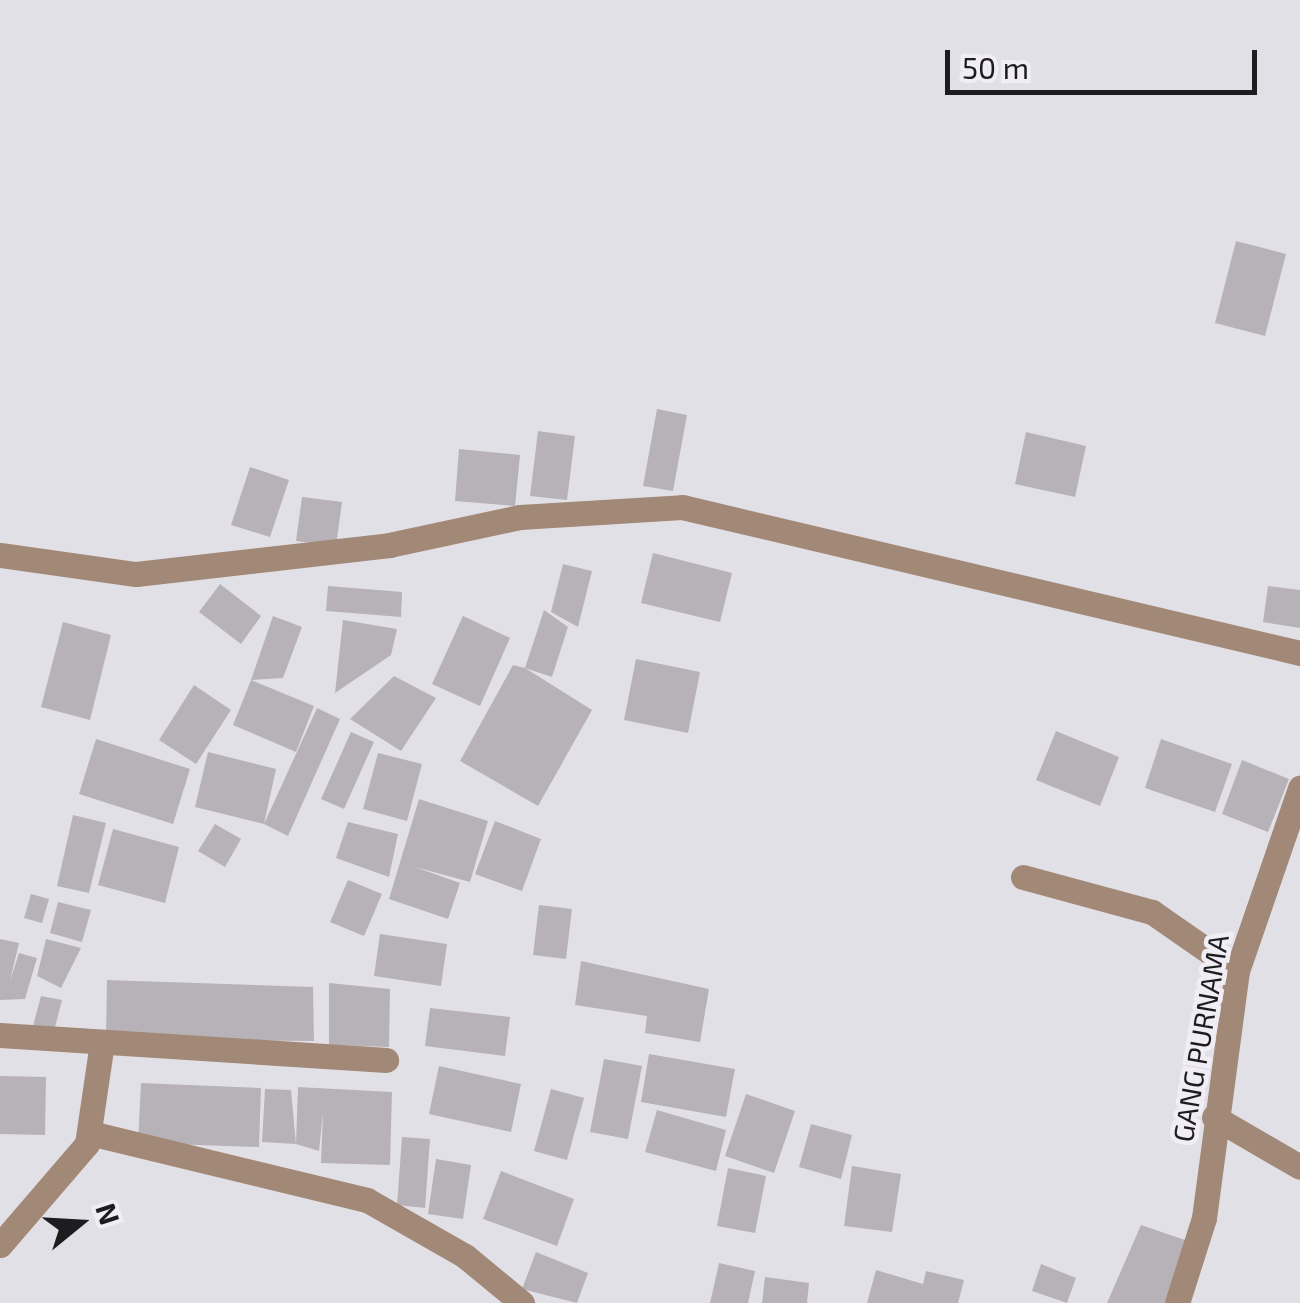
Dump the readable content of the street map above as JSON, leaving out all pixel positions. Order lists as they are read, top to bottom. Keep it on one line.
{"streets":{"street":["GANG PURNAMA"]},"scale_bar":"50 m","north":"right"}
